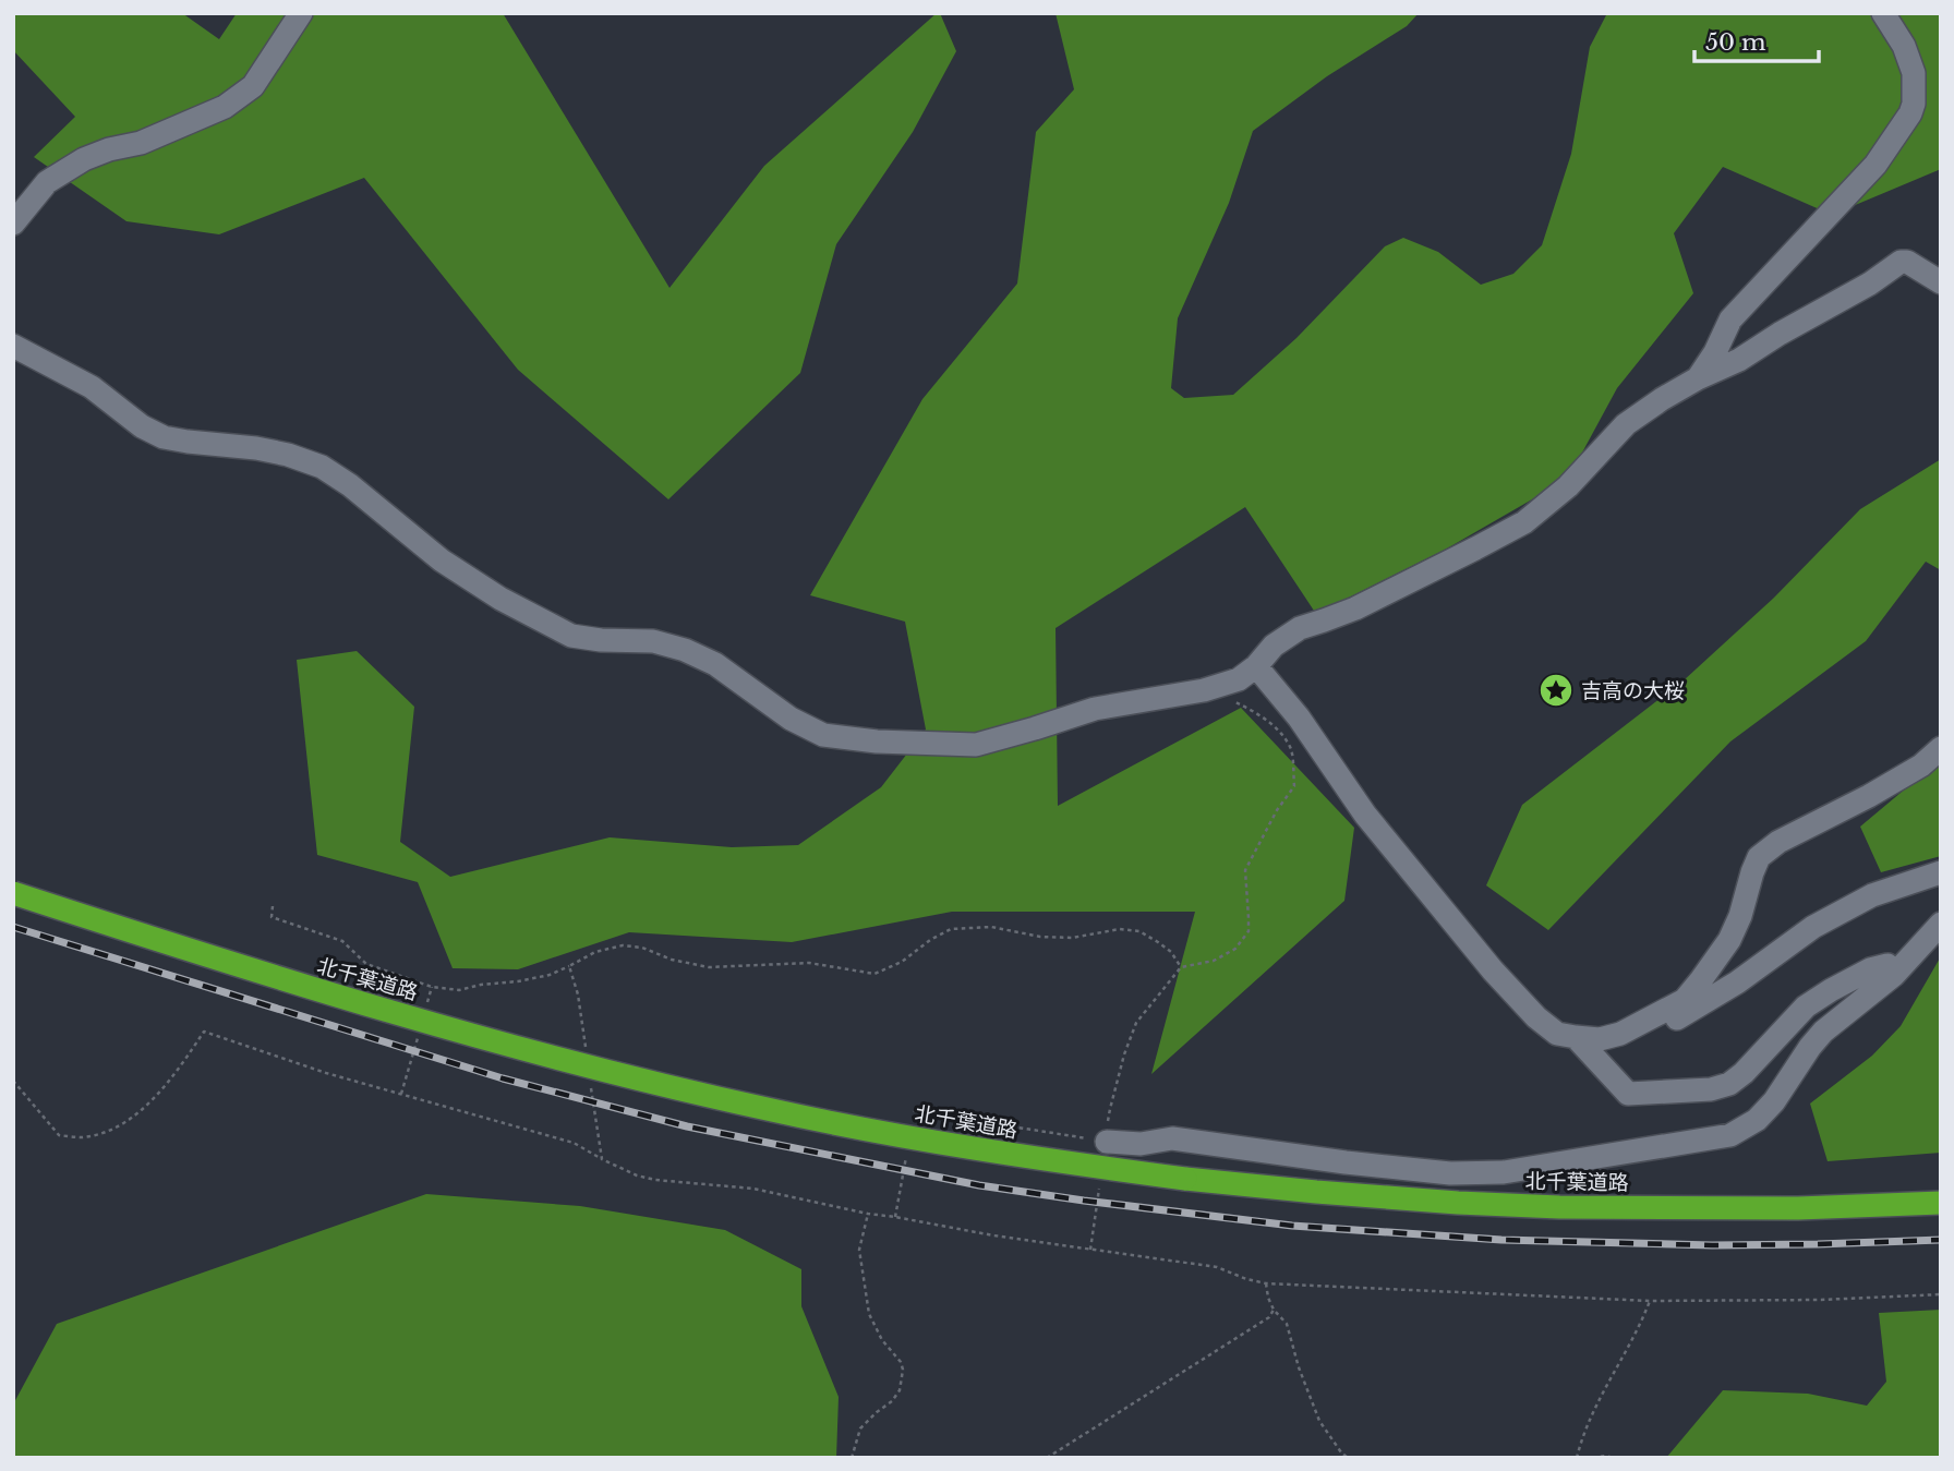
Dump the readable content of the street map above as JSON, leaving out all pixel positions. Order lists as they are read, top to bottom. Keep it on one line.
{"streets":{"highway":["北千葉道路"]},"places":{"place":["吉高の大桜"]},"scale_bar":"50 m"}
